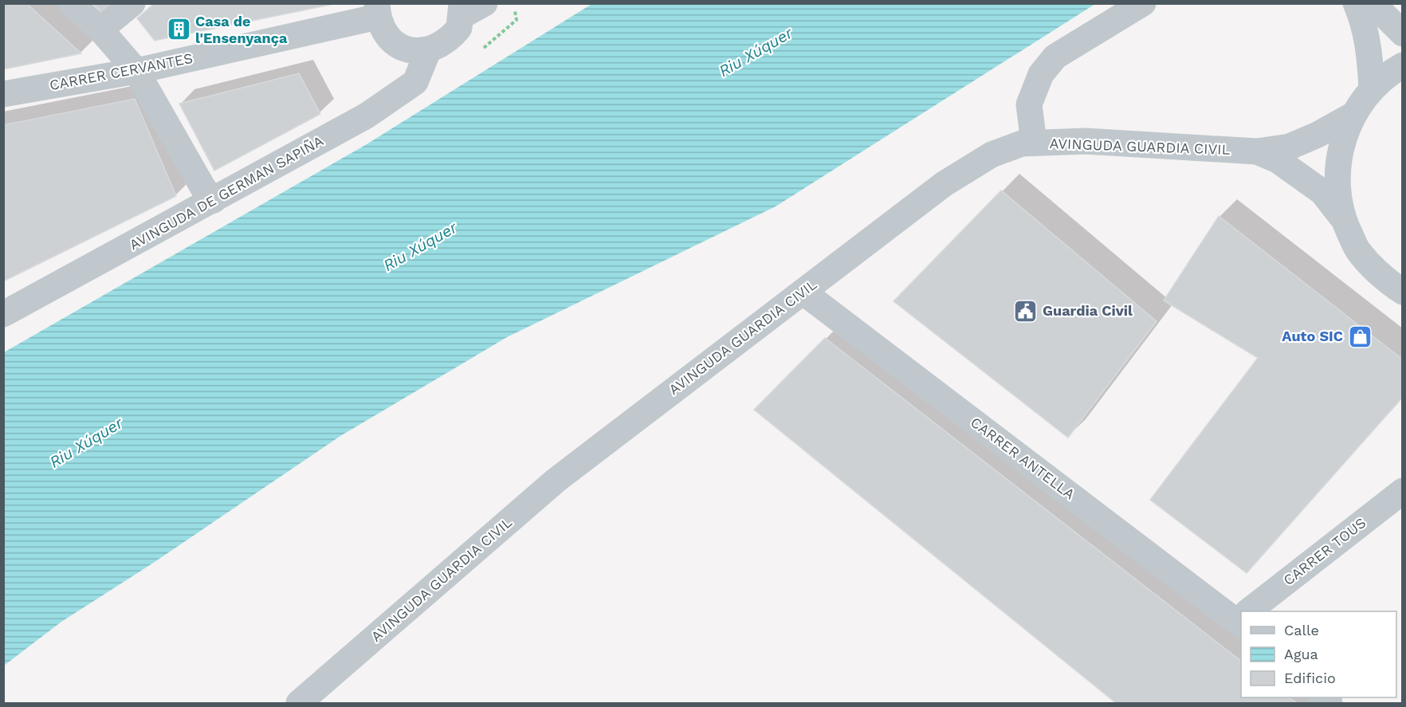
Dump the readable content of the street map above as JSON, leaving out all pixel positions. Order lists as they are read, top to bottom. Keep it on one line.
{"streets":{"street":["CARRER CERVANTES","AVINGUDA GUARDIA CIVIL","AVINGUDA DE GERMAN SAPIÑA","CARRER ANTELLA","CARRER TOUS"]},"crossings":[["AVINGUDA GUARDIA CIVIL","CARRER ANTELLA"]],"water":["Riu Xúquer"],"places":{"building":["Casa de l'Ensenyança"],"public building":["Guardia Civil"],"shop":["Auto SIC"]},"legend":["Calle","Agua","Edificio"]}
